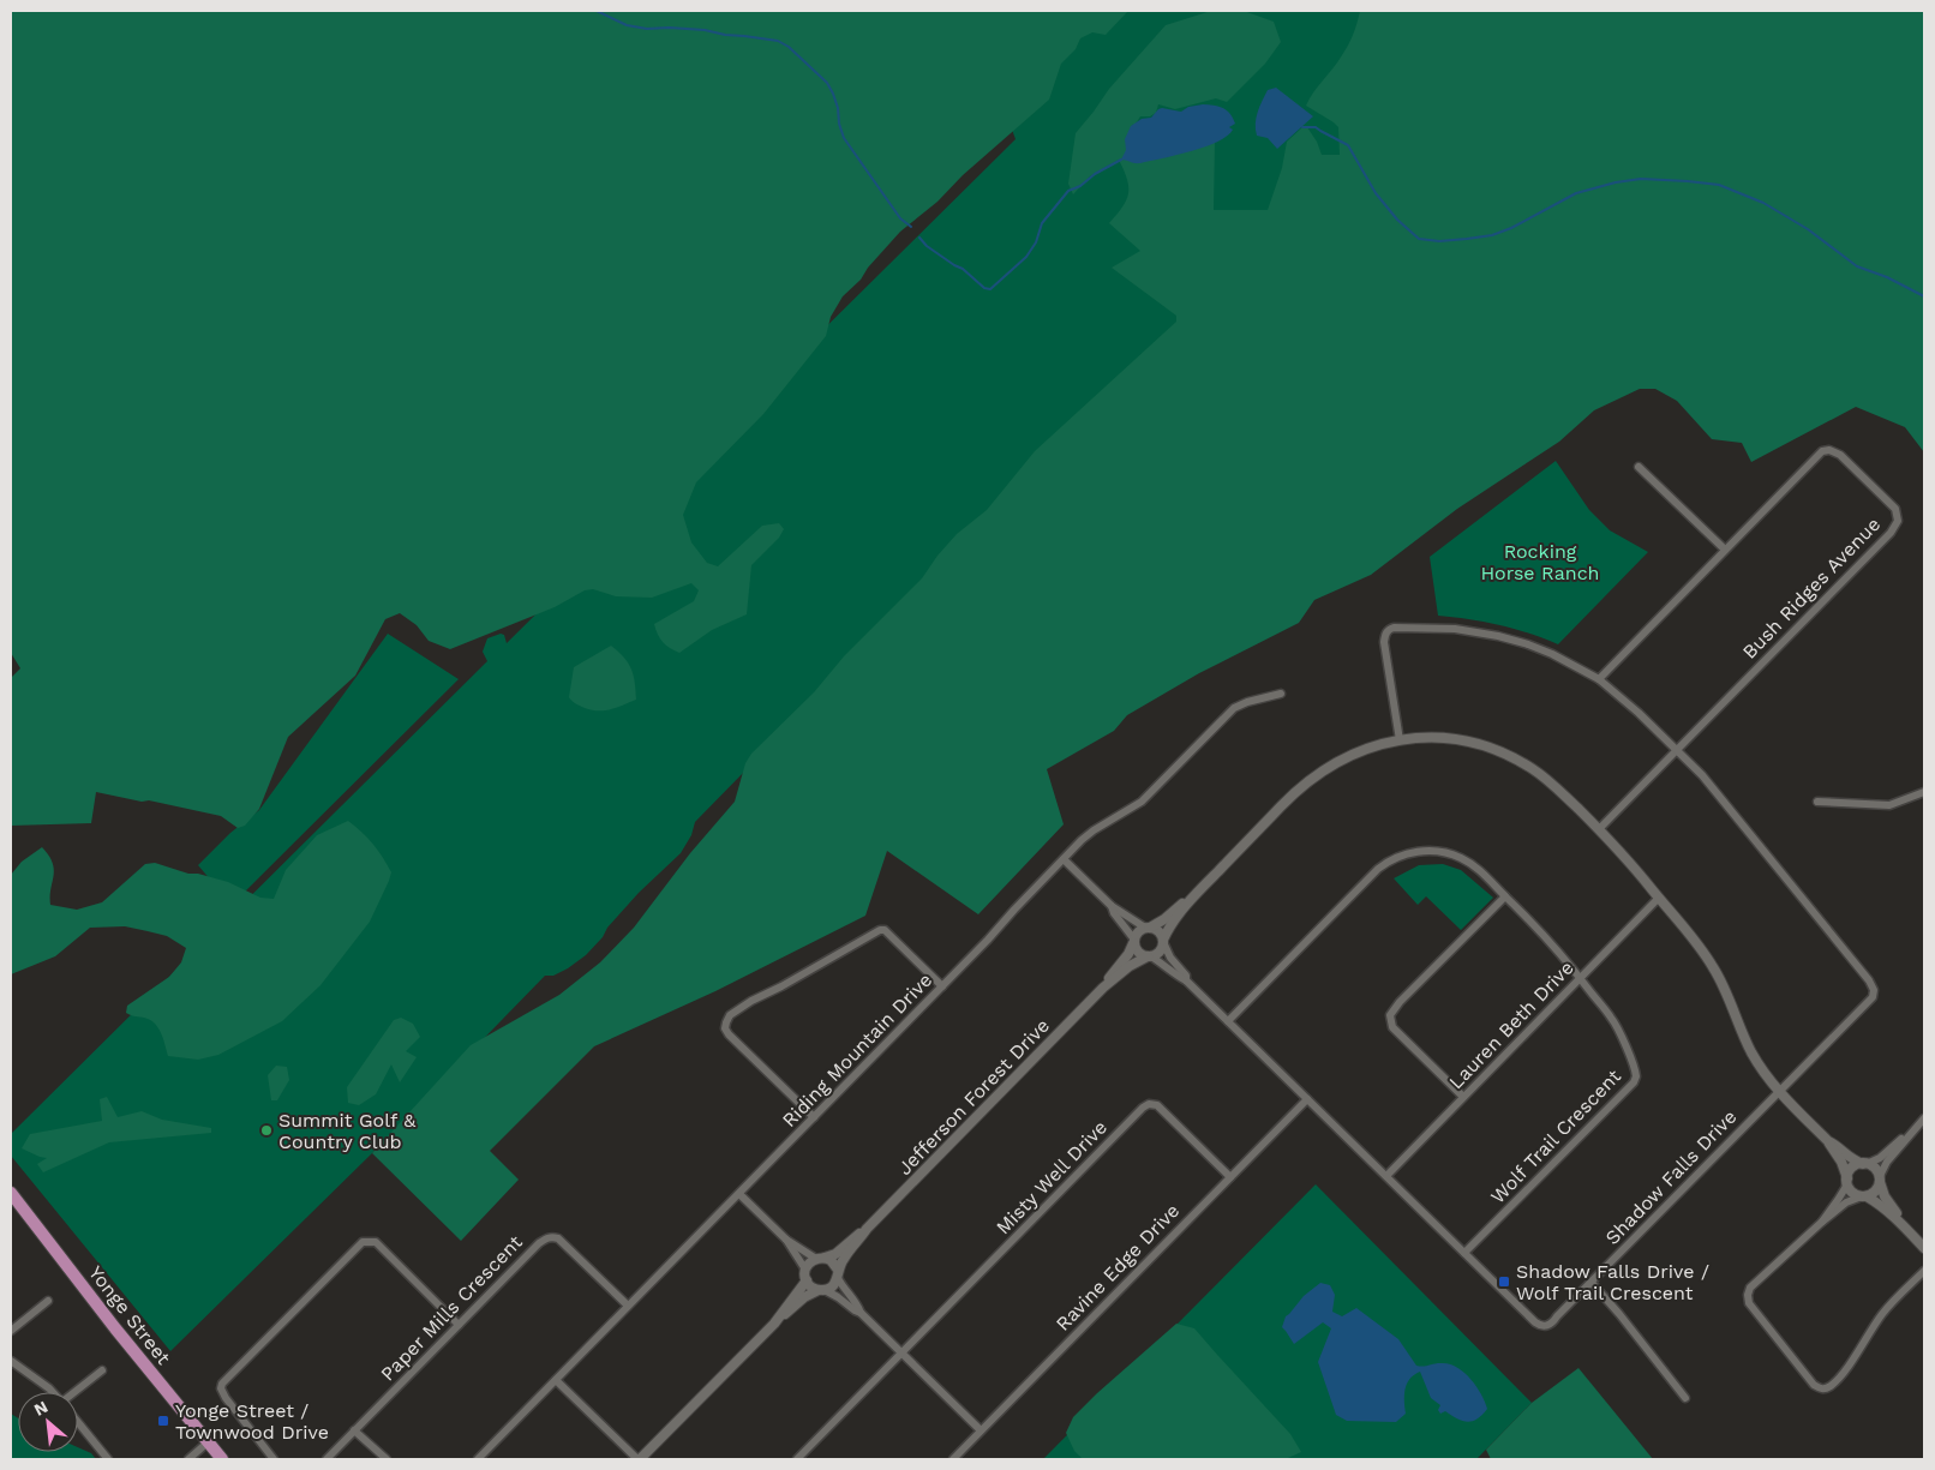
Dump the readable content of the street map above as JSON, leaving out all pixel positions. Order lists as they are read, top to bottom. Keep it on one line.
{"streets":{"main road":["Yonge Street"],"street":["Bush Ridges Avenue","Lauren Beth Drive","Riding Mountain Drive","Jefferson Forest Drive","Wolf Trail Crescent","Misty Well Drive","Shadow Falls Drive","Ravine Edge Drive","Paper Mills Crescent"]},"crossings":[["Bush Ridges Avenue","Shadow Falls Drive"],["Lauren Beth Drive","Wolf Trail Crescent"],["Lauren Beth Drive","Shadow Falls Drive"],["Riding Mountain Drive","Paper Mills Crescent"],["Jefferson Forest Drive","Shadow Falls Drive"],["Wolf Trail Crescent","Shadow Falls Drive"],["Misty Well Drive","Ravine Edge Drive"],["Shadow Falls Drive","Ravine Edge Drive"]],"parks":["Rocking Horse Ranch"],"places":{"other":["Summit Golf & Country Club"],"transit":["Shadow Falls Drive / Wolf Trail Crescent","Yonge Street / Townwood Drive"]},"north":"top left"}
